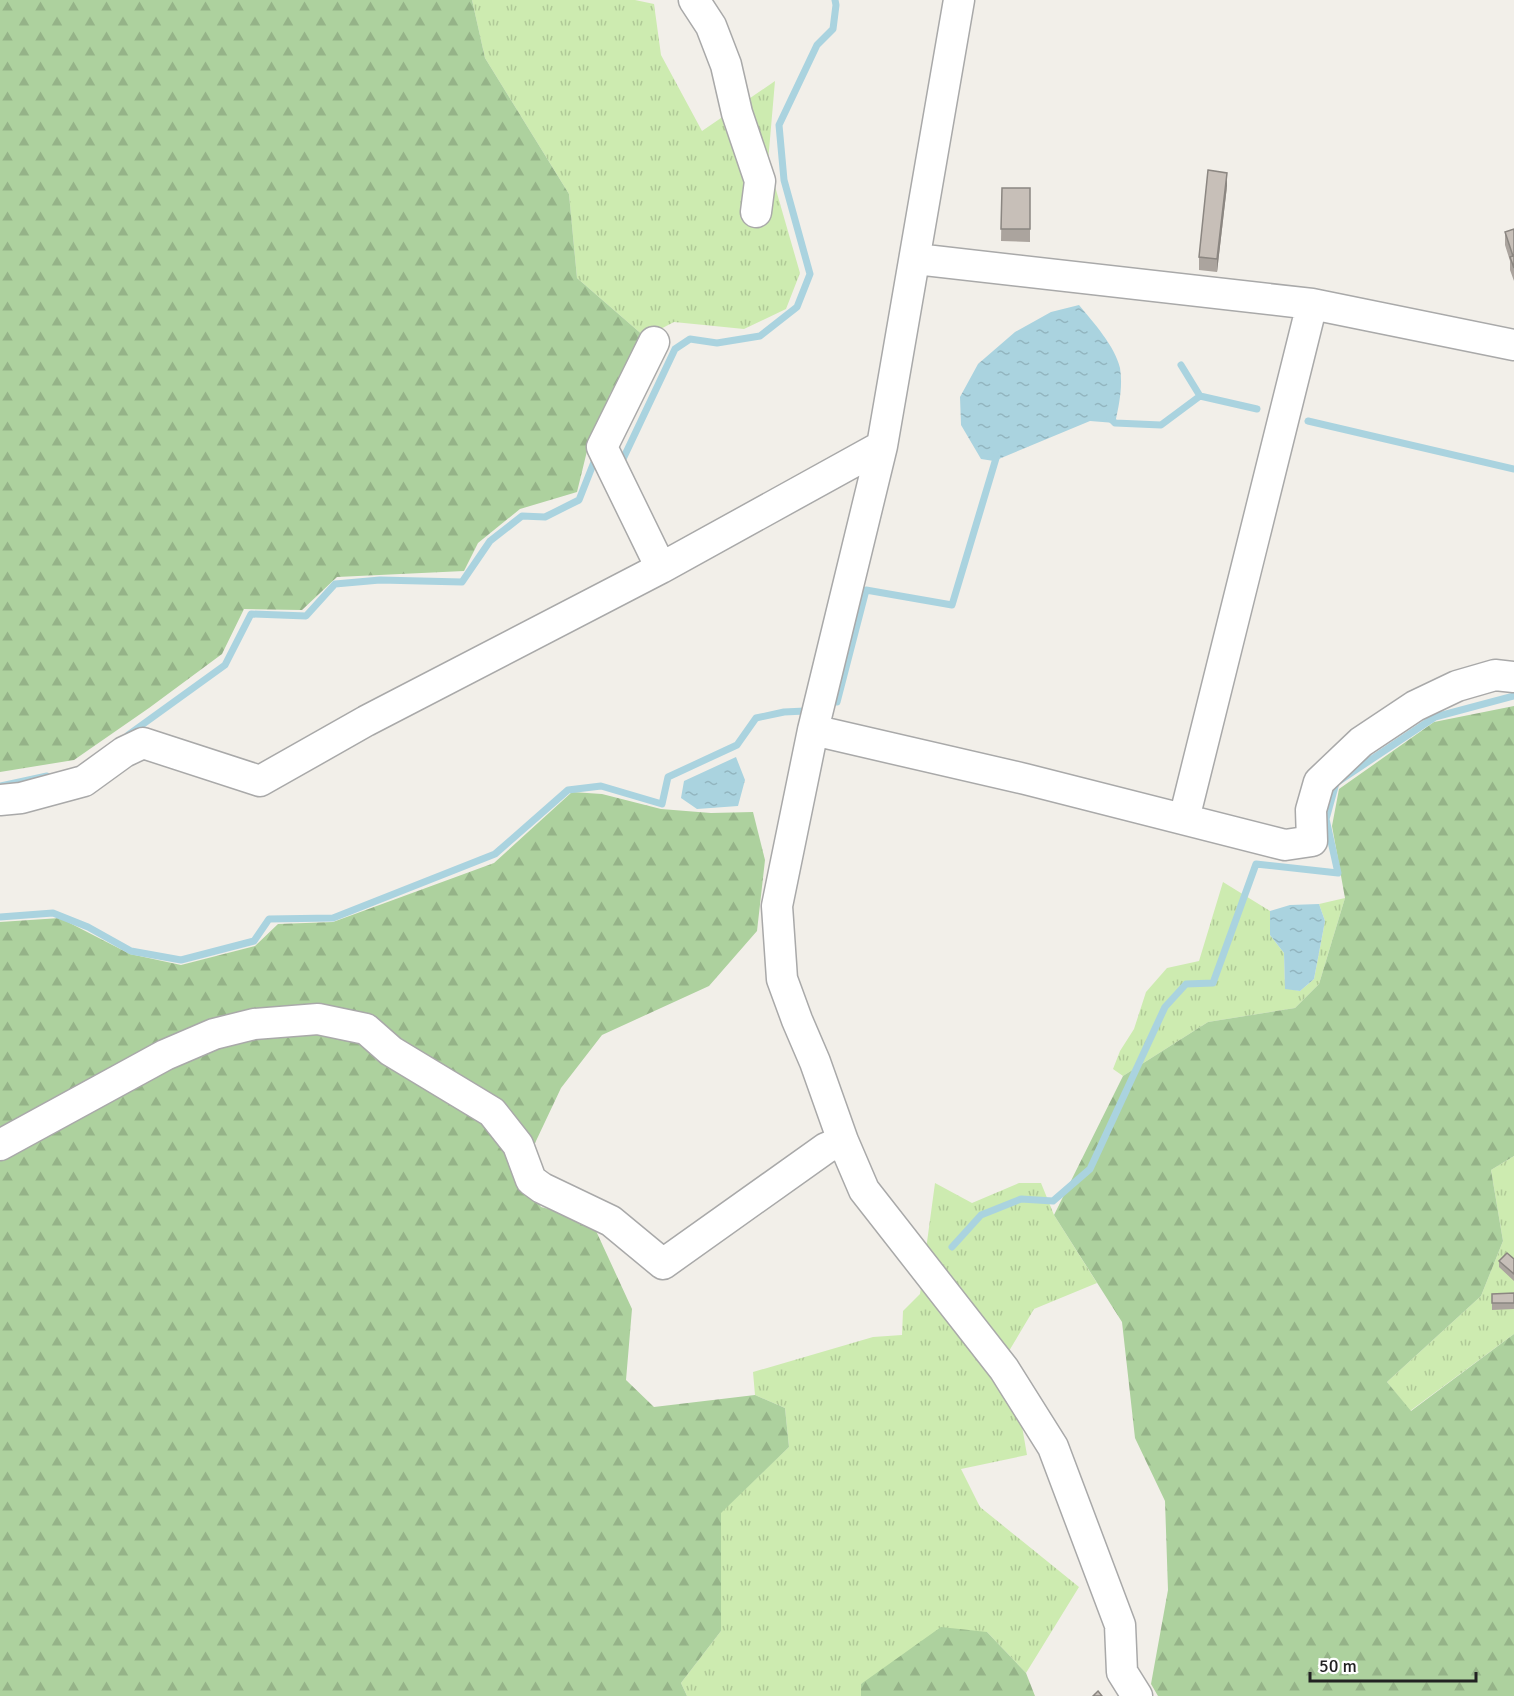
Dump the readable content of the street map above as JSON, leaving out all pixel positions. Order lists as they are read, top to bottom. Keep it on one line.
{"scale_bar":"50 m"}
